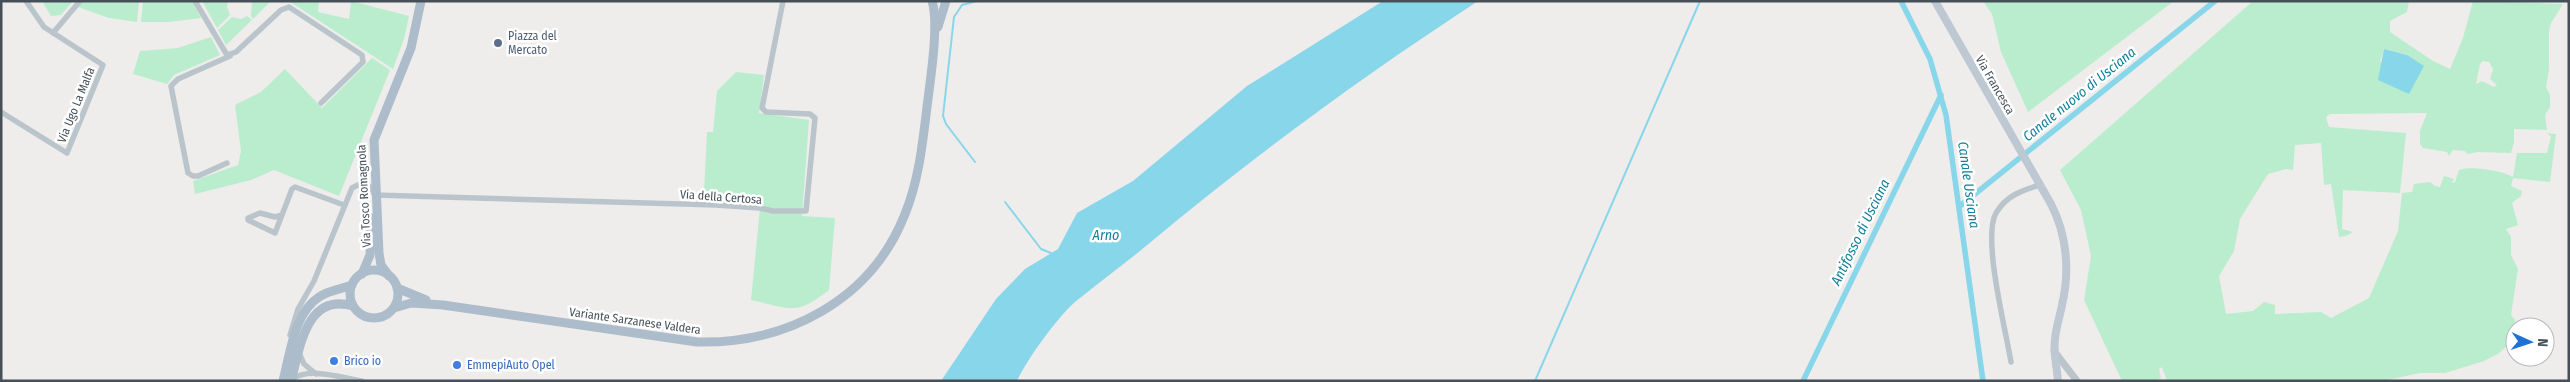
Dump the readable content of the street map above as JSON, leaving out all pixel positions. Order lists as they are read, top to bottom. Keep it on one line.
{"streets":{"main road":["Via Francesca","Via Tosco Romagnola","Variante Sarzanese Valdera"],"street":["Via Ugo La Malfa","Via della Certosa"]},"crossings":[["Via Tosco Romagnola","Via della Certosa"]],"water":["Canale nuovo di Usciana","Canale Usciana","Antifosso di Usciana","Arno"],"places":["Piazza del Mercato","Brico io","EmmepiAuto Opel"],"north":"right"}
